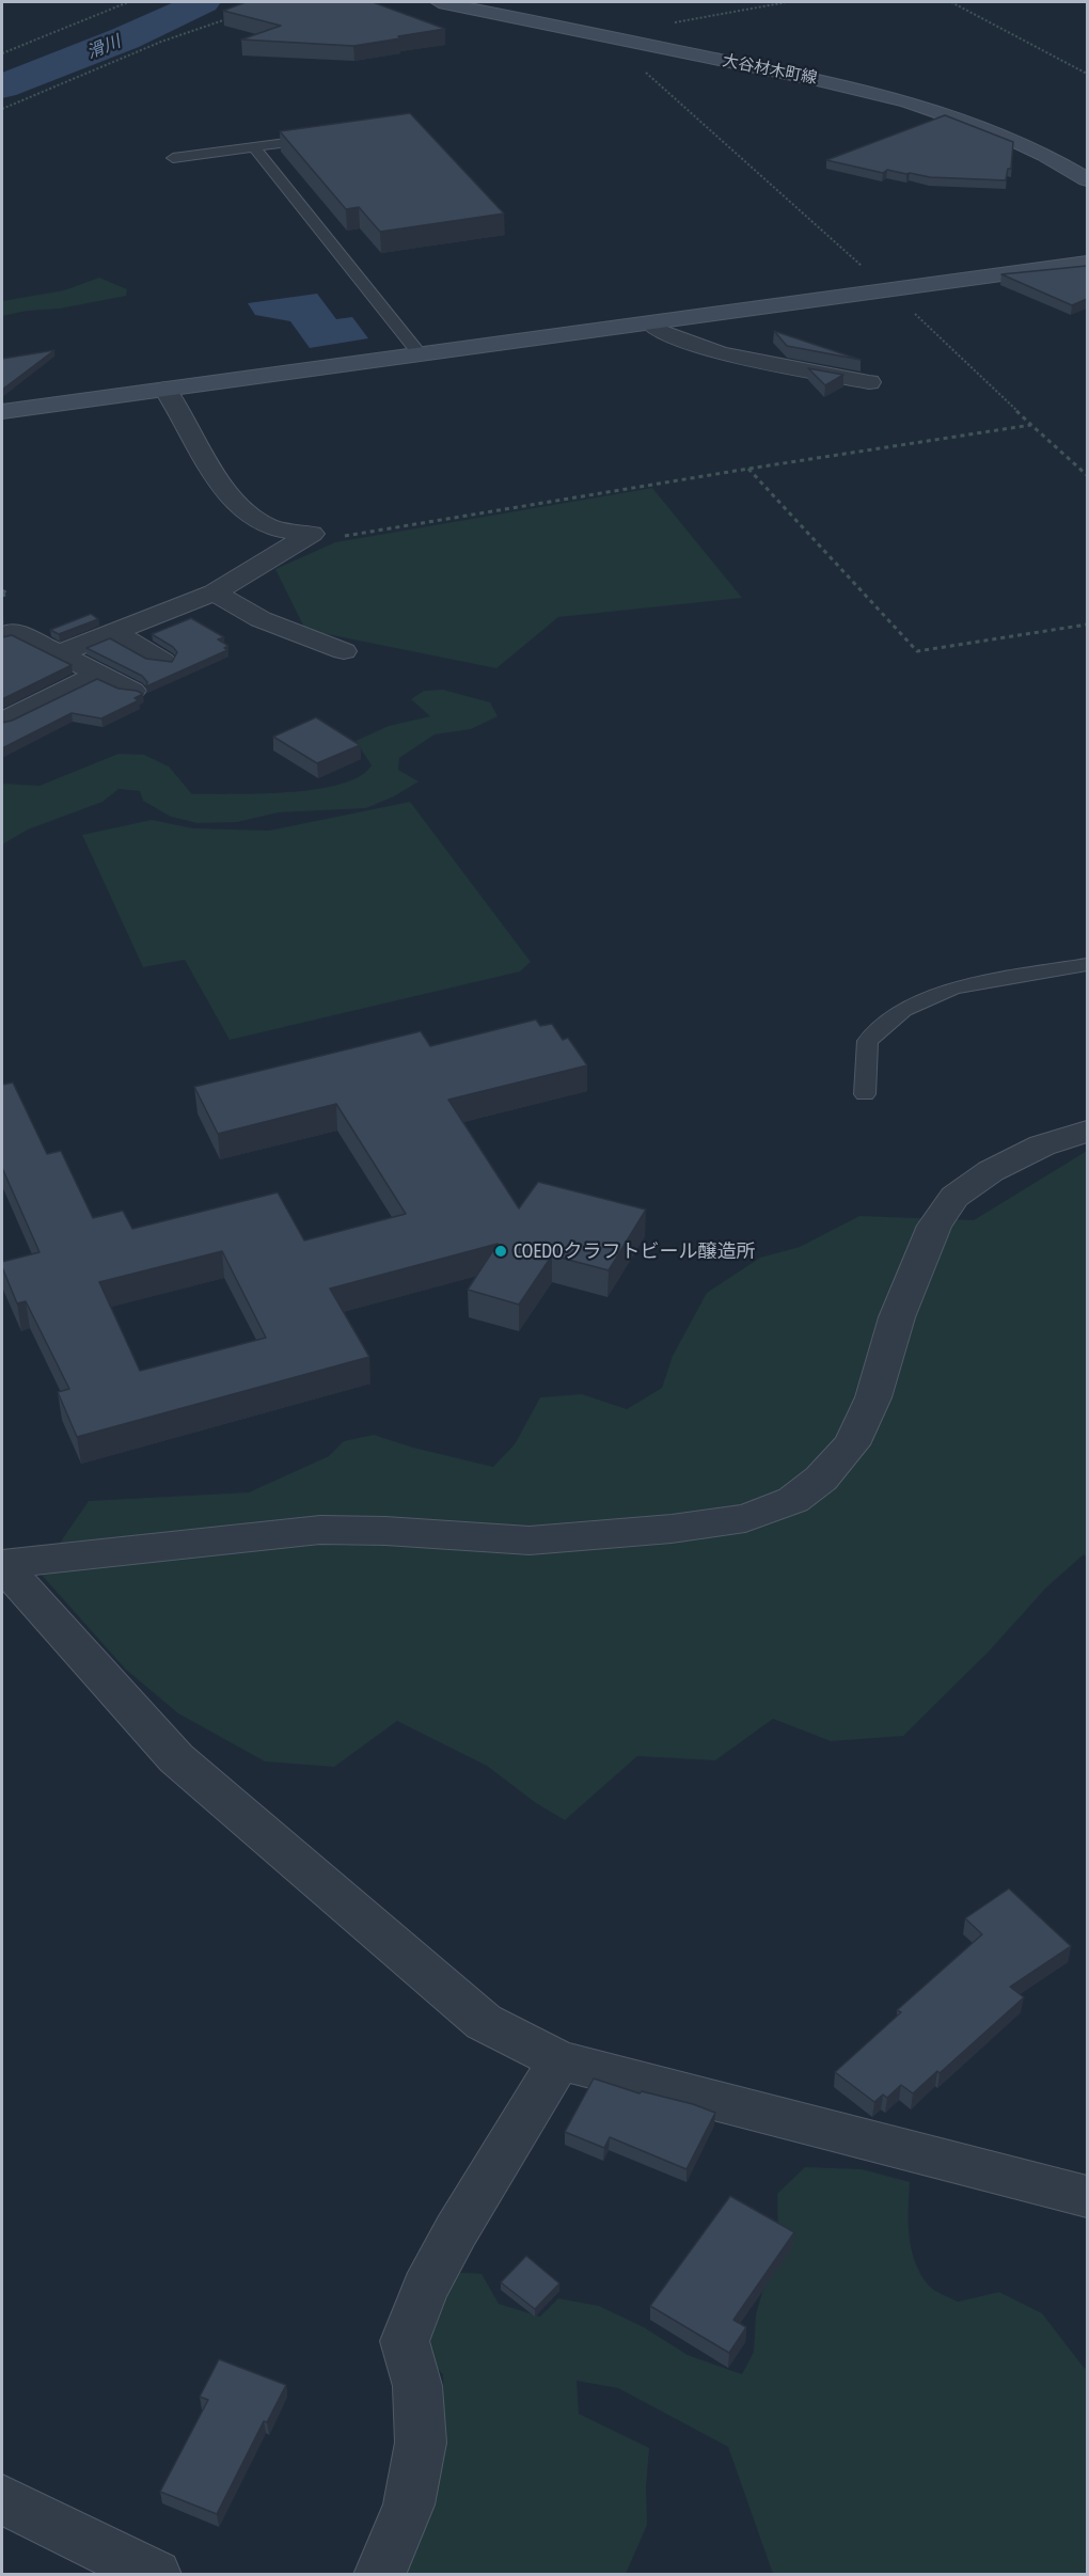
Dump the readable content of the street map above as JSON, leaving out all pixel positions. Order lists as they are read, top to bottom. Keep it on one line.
{"streets":{"street":["大谷材木町線"]},"water":["滑川"],"places":["COEDOクラフトビール醸造所"]}
